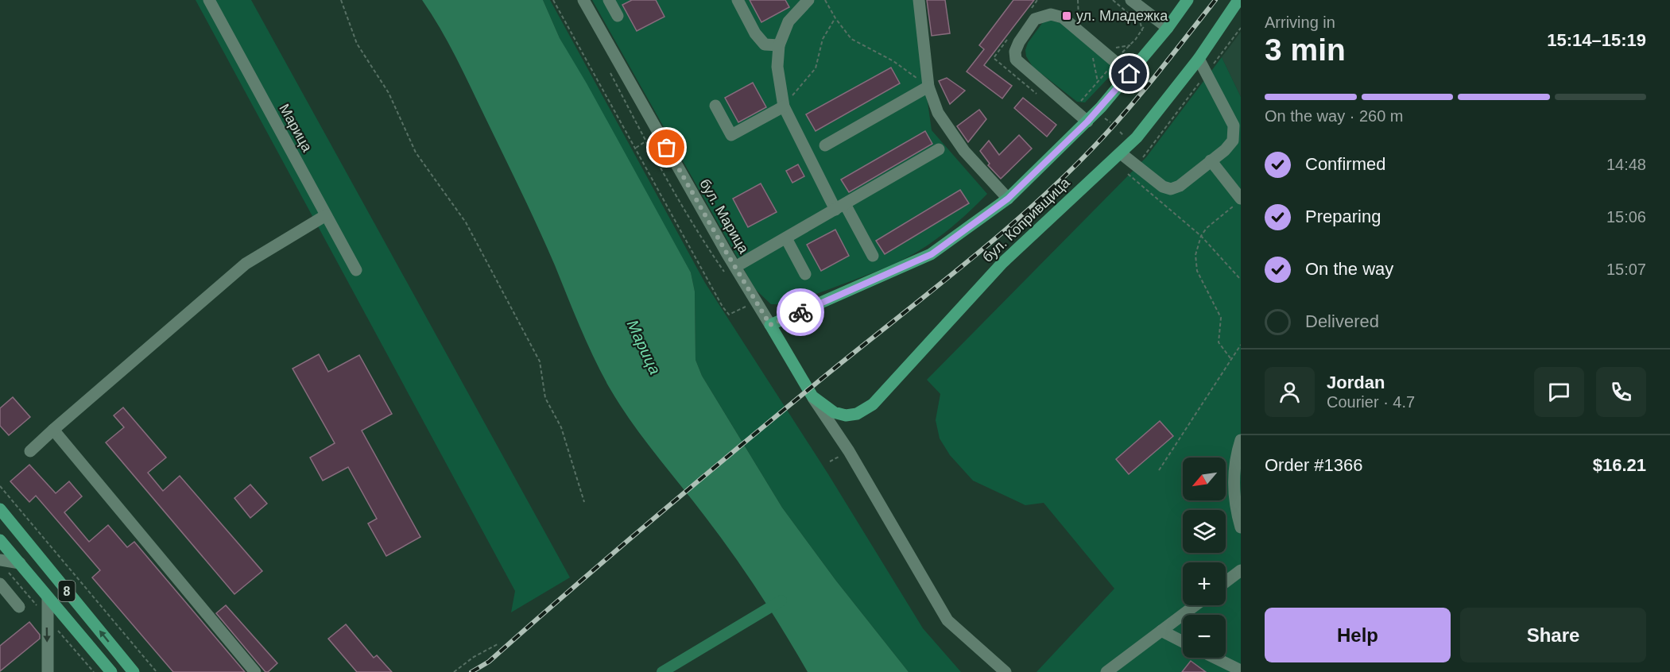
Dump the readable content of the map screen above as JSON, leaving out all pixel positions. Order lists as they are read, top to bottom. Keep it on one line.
{"streets":{"main road":["бул. Марица","бул. Копривщица","8"],"street":["Марица"]},"crossings":[["бул. Марица","бул. Копривщица"]],"water":["Марица"],"places":{"transit":["ул. Младежка"]},"north":"bottom left","page":{"heading":["3 min","Arriving in","15:14–15:19"],"panel":["Jordan","Courier · 4.7","Order #1366","$16.21"],"bar":"On the way · 260 m","list":[["Confirmed","14:48"],["Preparing","15:06"],["On the way","15:07"],"Delivered"],"map_buttons":["+","−"],"buttons":["Help","Share"]}}
